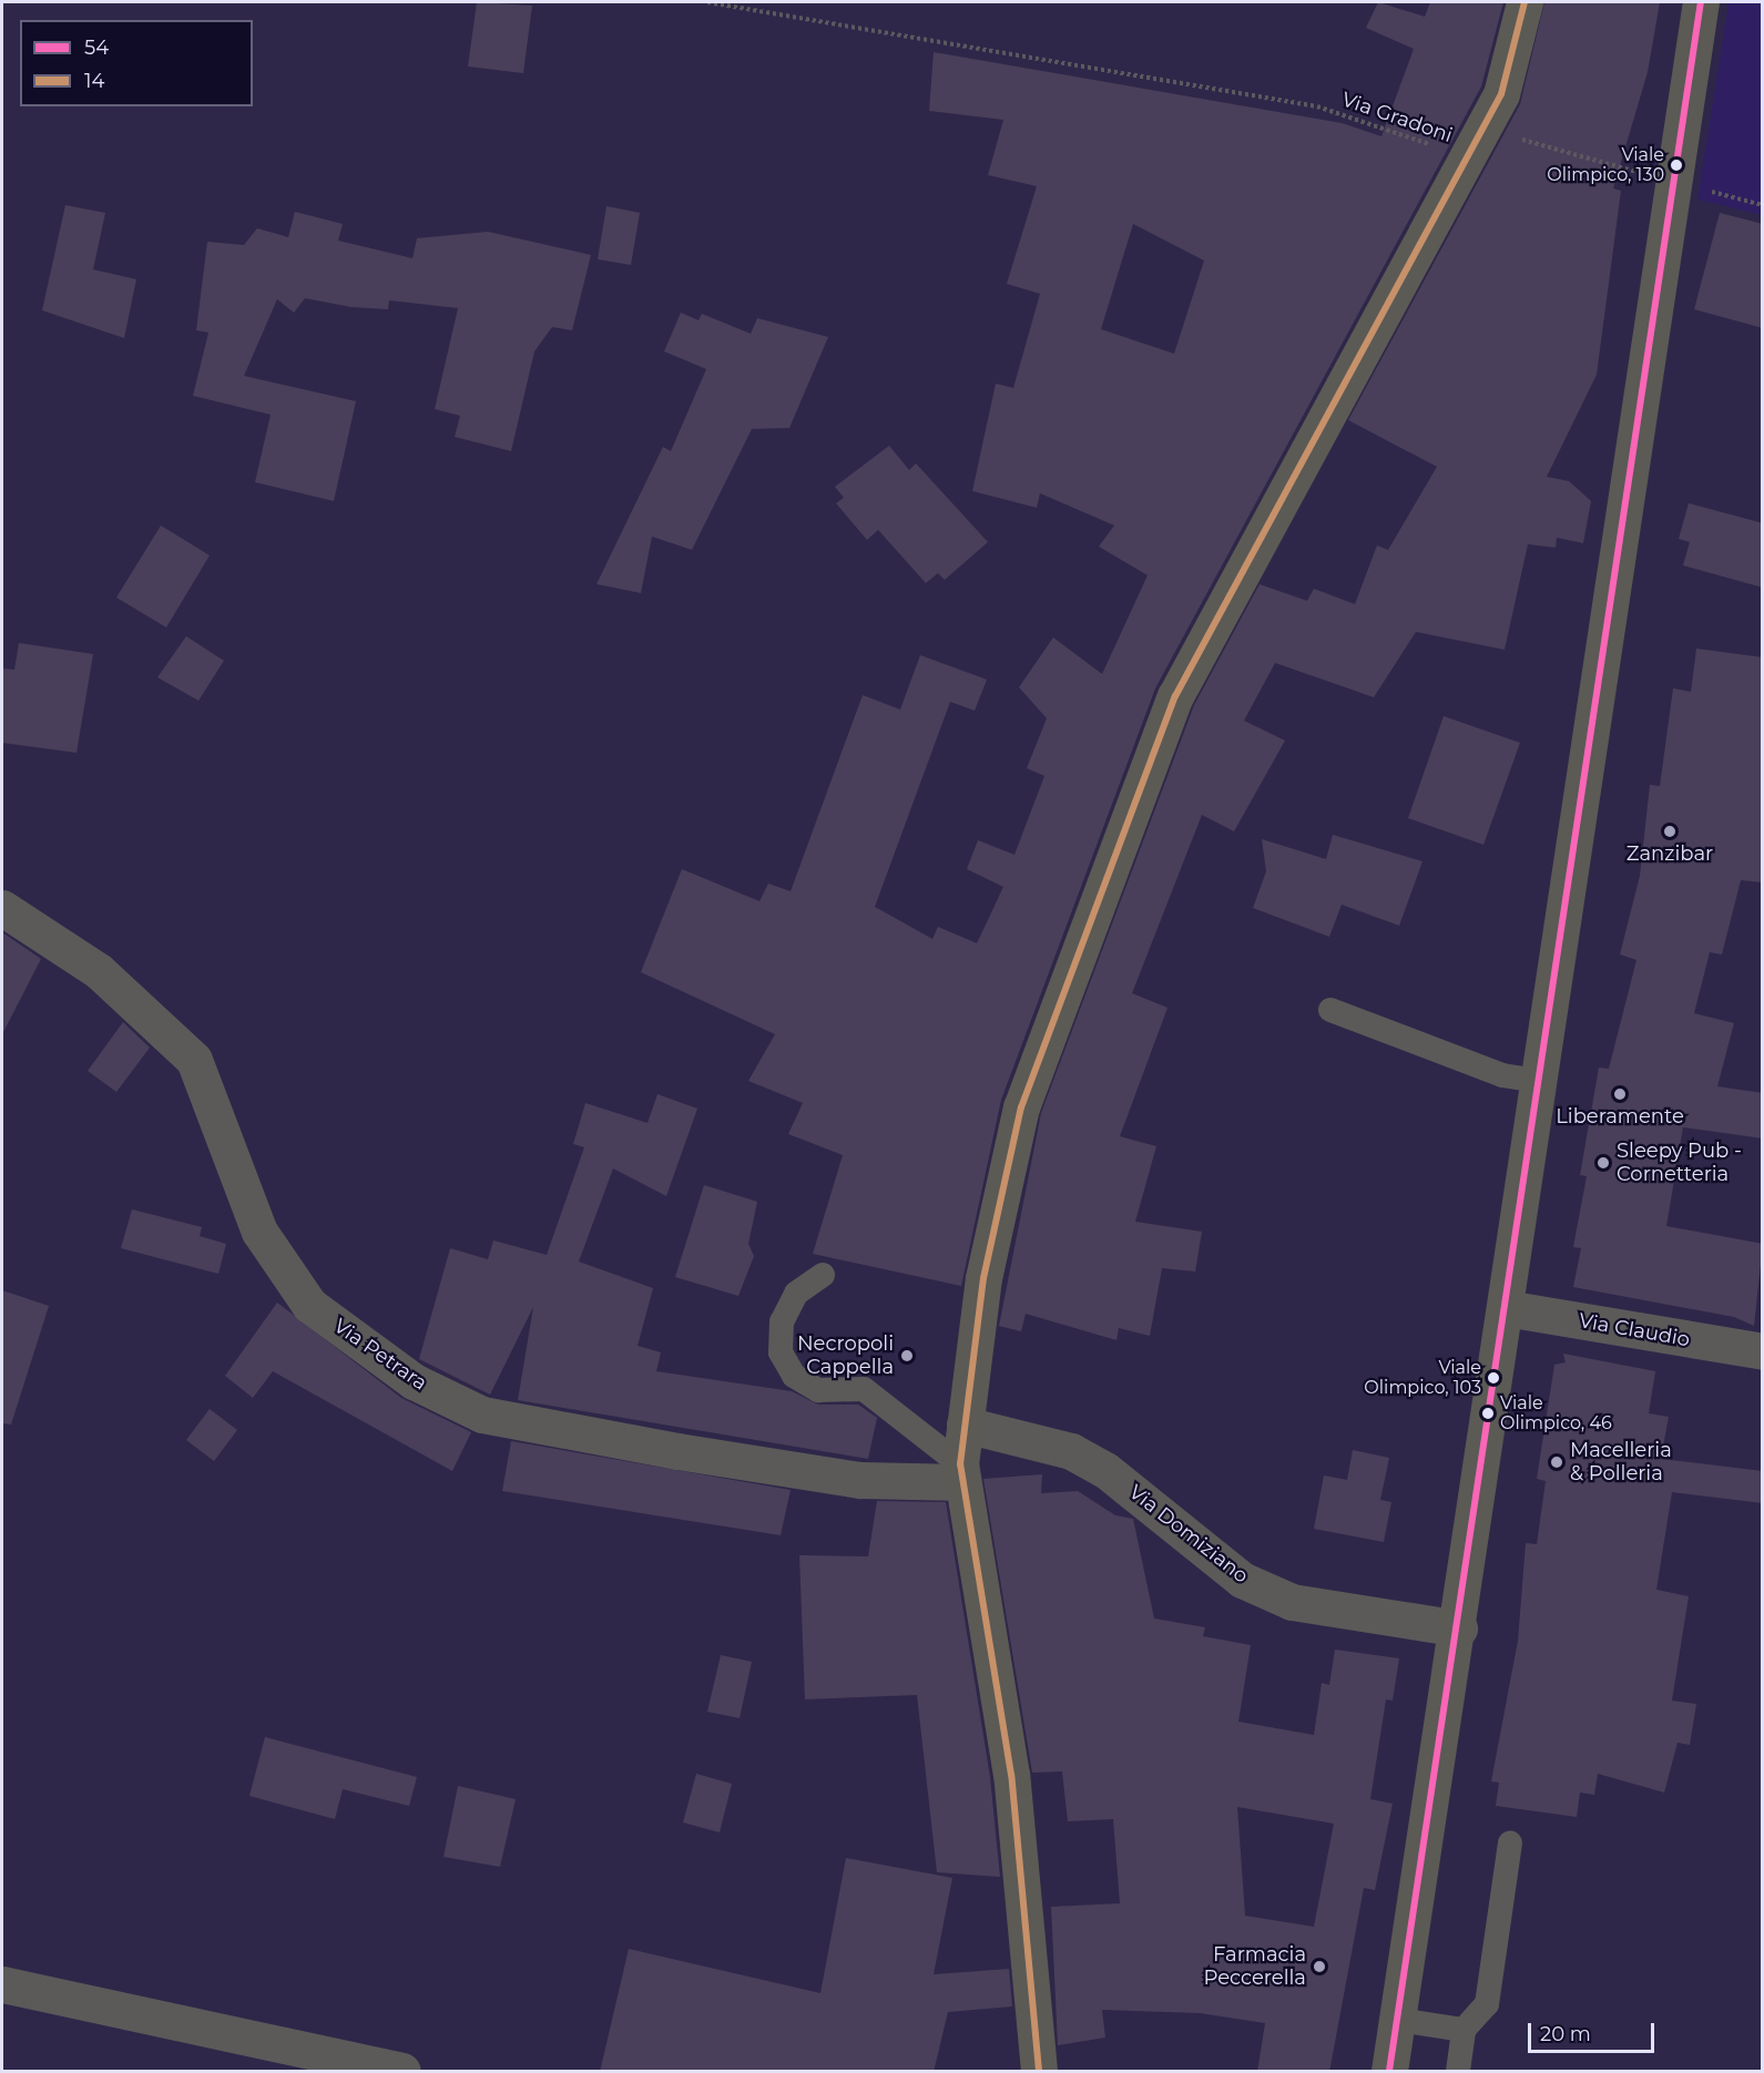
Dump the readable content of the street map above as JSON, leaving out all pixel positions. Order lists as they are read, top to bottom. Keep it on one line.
{"streets":{"street":["Via Claudio","Via Petrara","Via Domiziano"],"path":["Via Gradoni"]},"places":["Viale Olimpico, 130","Zanzibar","Liberamente","Sleepy Pub - Cornetteria","Necropoli Cappella","Viale Olimpico, 103","Viale Olimpico, 46","Macelleria & Polleria","Farmacia Peccerella"],"lines":["transit line 54","transit line 14"],"legend":["54","14"],"scale_bar":"20 m"}
